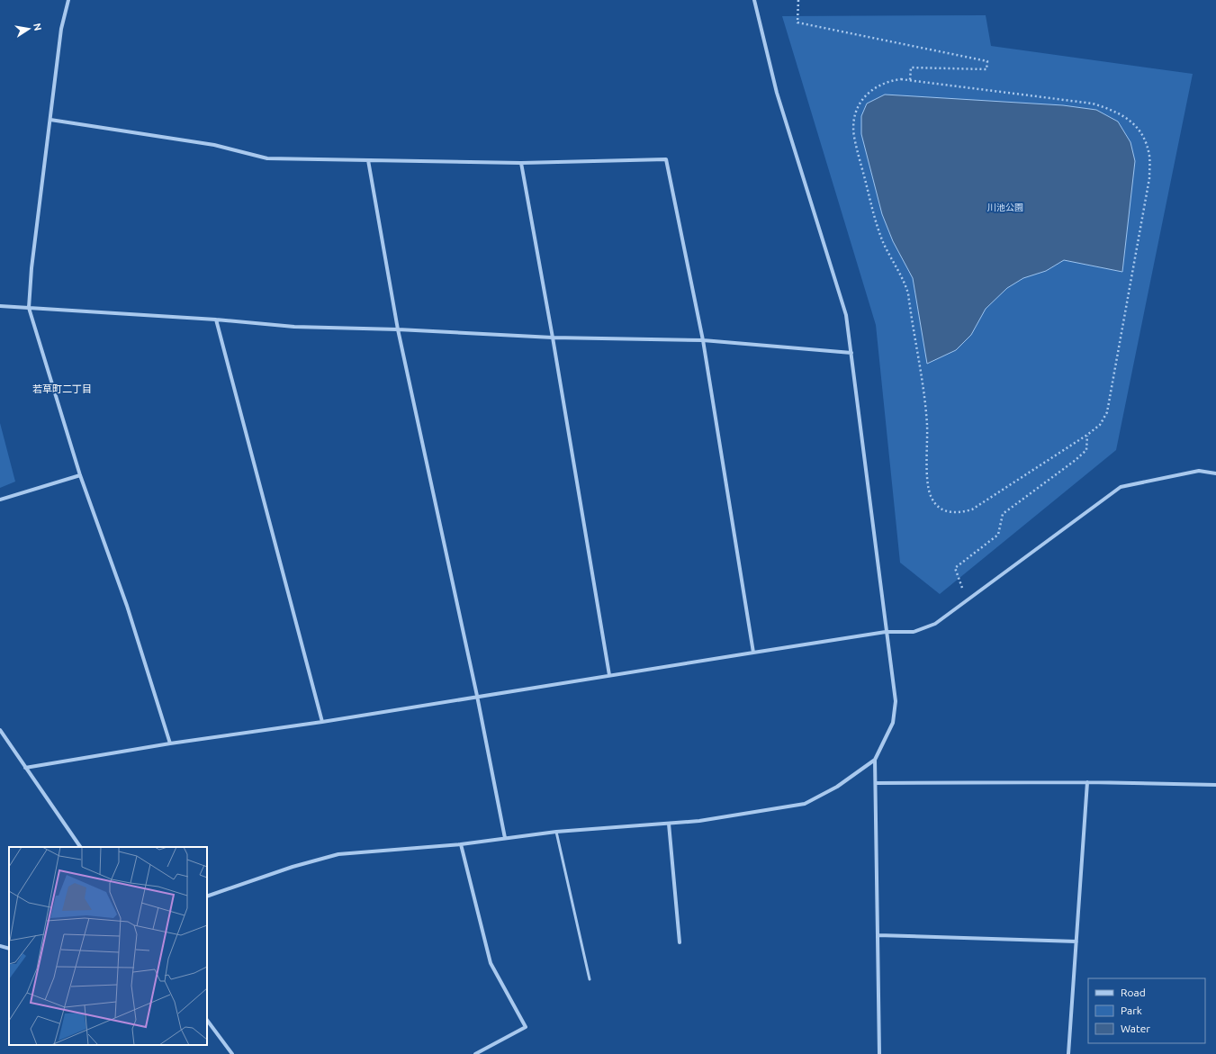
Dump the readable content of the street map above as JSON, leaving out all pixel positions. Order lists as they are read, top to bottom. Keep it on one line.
{"districts":["若草町二丁目"],"parks":["川池公園"],"legend":["Road","Park","Water"],"north":"right"}
